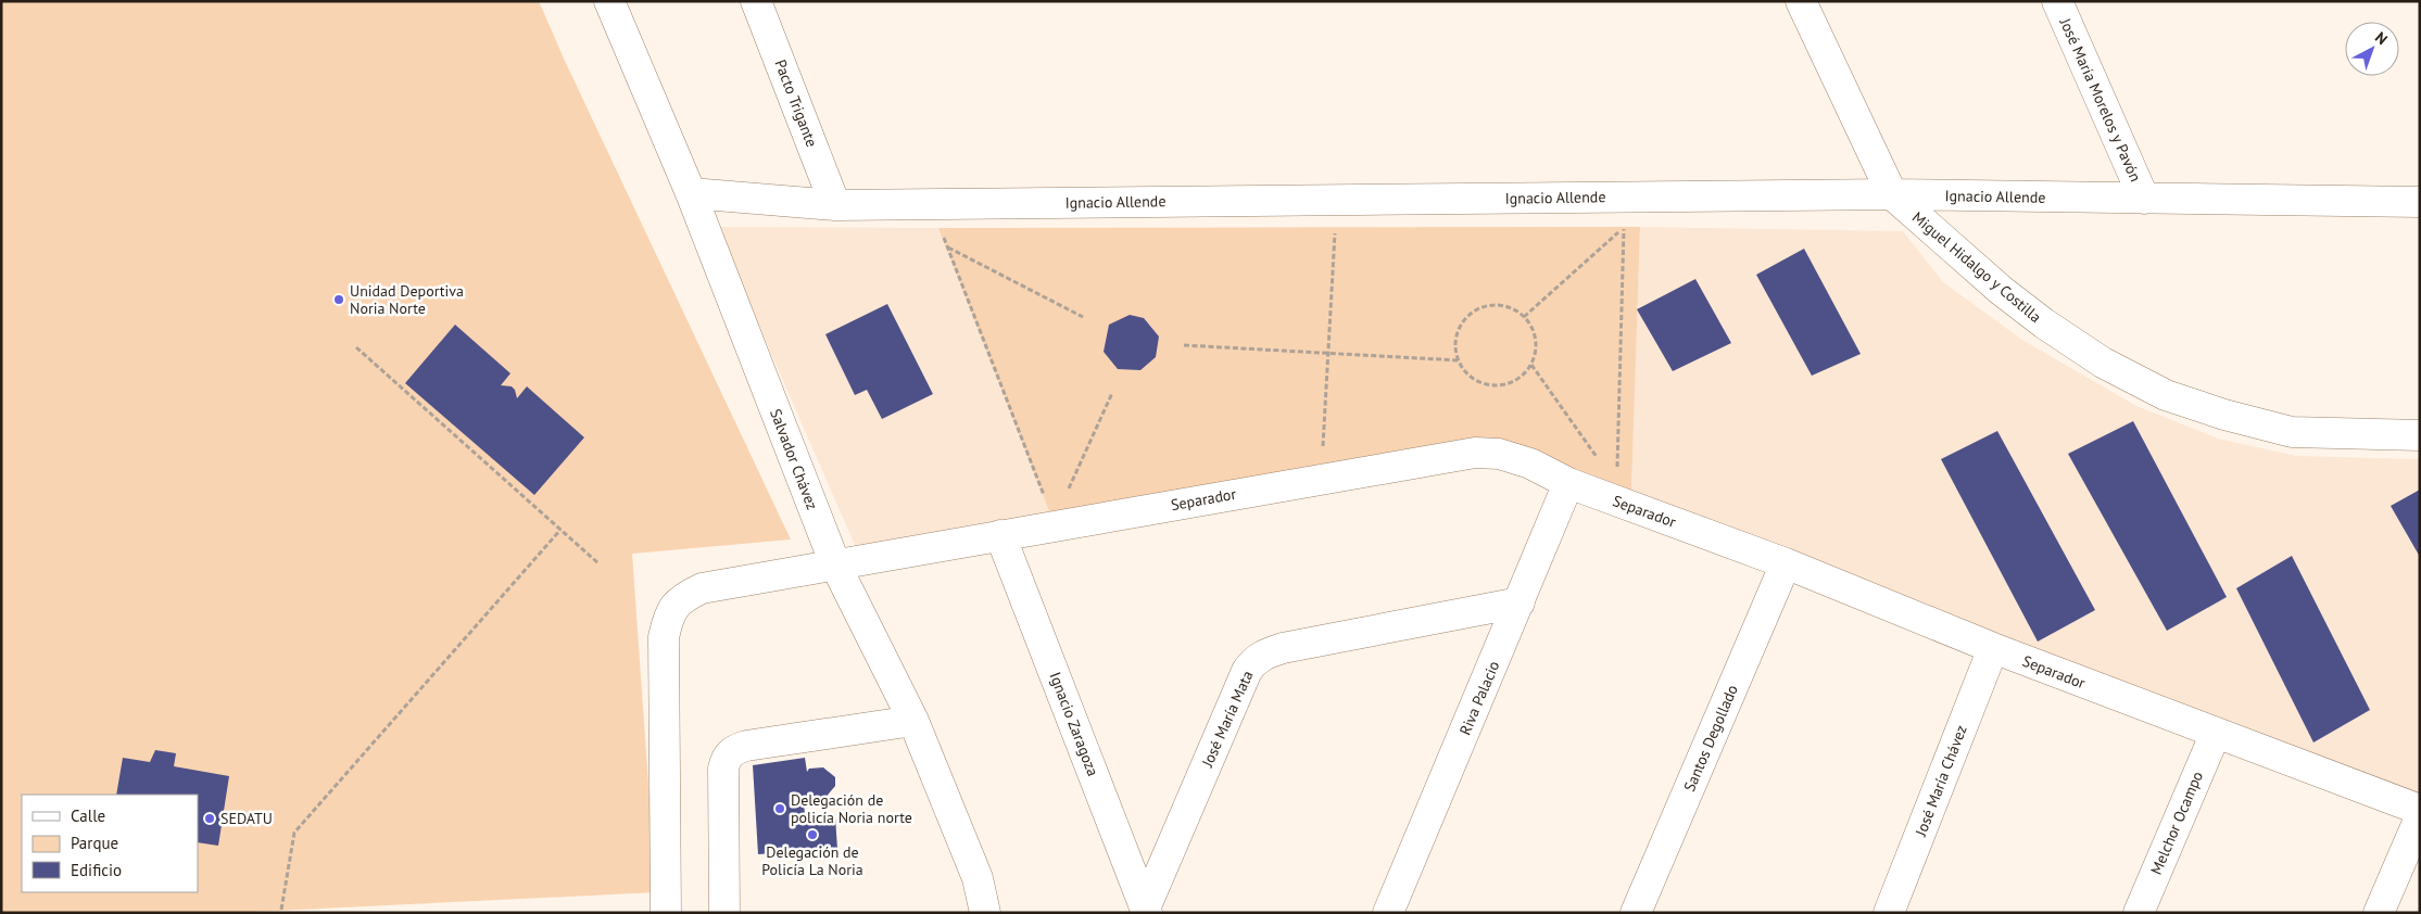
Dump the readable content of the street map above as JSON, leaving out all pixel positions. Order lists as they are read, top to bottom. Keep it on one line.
{"streets":{"street":["José María Morelos y Pavón","Pacto Trigante","Ignacio Allende","Miguel Hidalgo y Costilla","Salvador Chávez","Separador","Riva Palacio","José María Mata","Ignacio Zaragoza","Santos Degollado","José María Chávez","Melchor Ocampo"]},"crossings":[["José María Morelos y Pavón","Ignacio Allende"],["Pacto Trigante","Ignacio Allende"],["Ignacio Allende","Miguel Hidalgo y Costilla"],["Ignacio Allende","Salvador Chávez"],["Salvador Chávez","Separador"],["Separador","Riva Palacio"],["Separador","Ignacio Zaragoza"],["Separador","Santos Degollado"],["Separador","José María Chávez"],["Separador","Melchor Ocampo"],["Riva Palacio","José María Mata"],["José María Mata","Ignacio Zaragoza"]],"places":["Unidad Deportiva Noria Norte","Delegación de policía Noria norte","SEDATU","Delegación de Policía La Noria"],"legend":["Calle","Parque","Edificio"],"north":"top right"}
